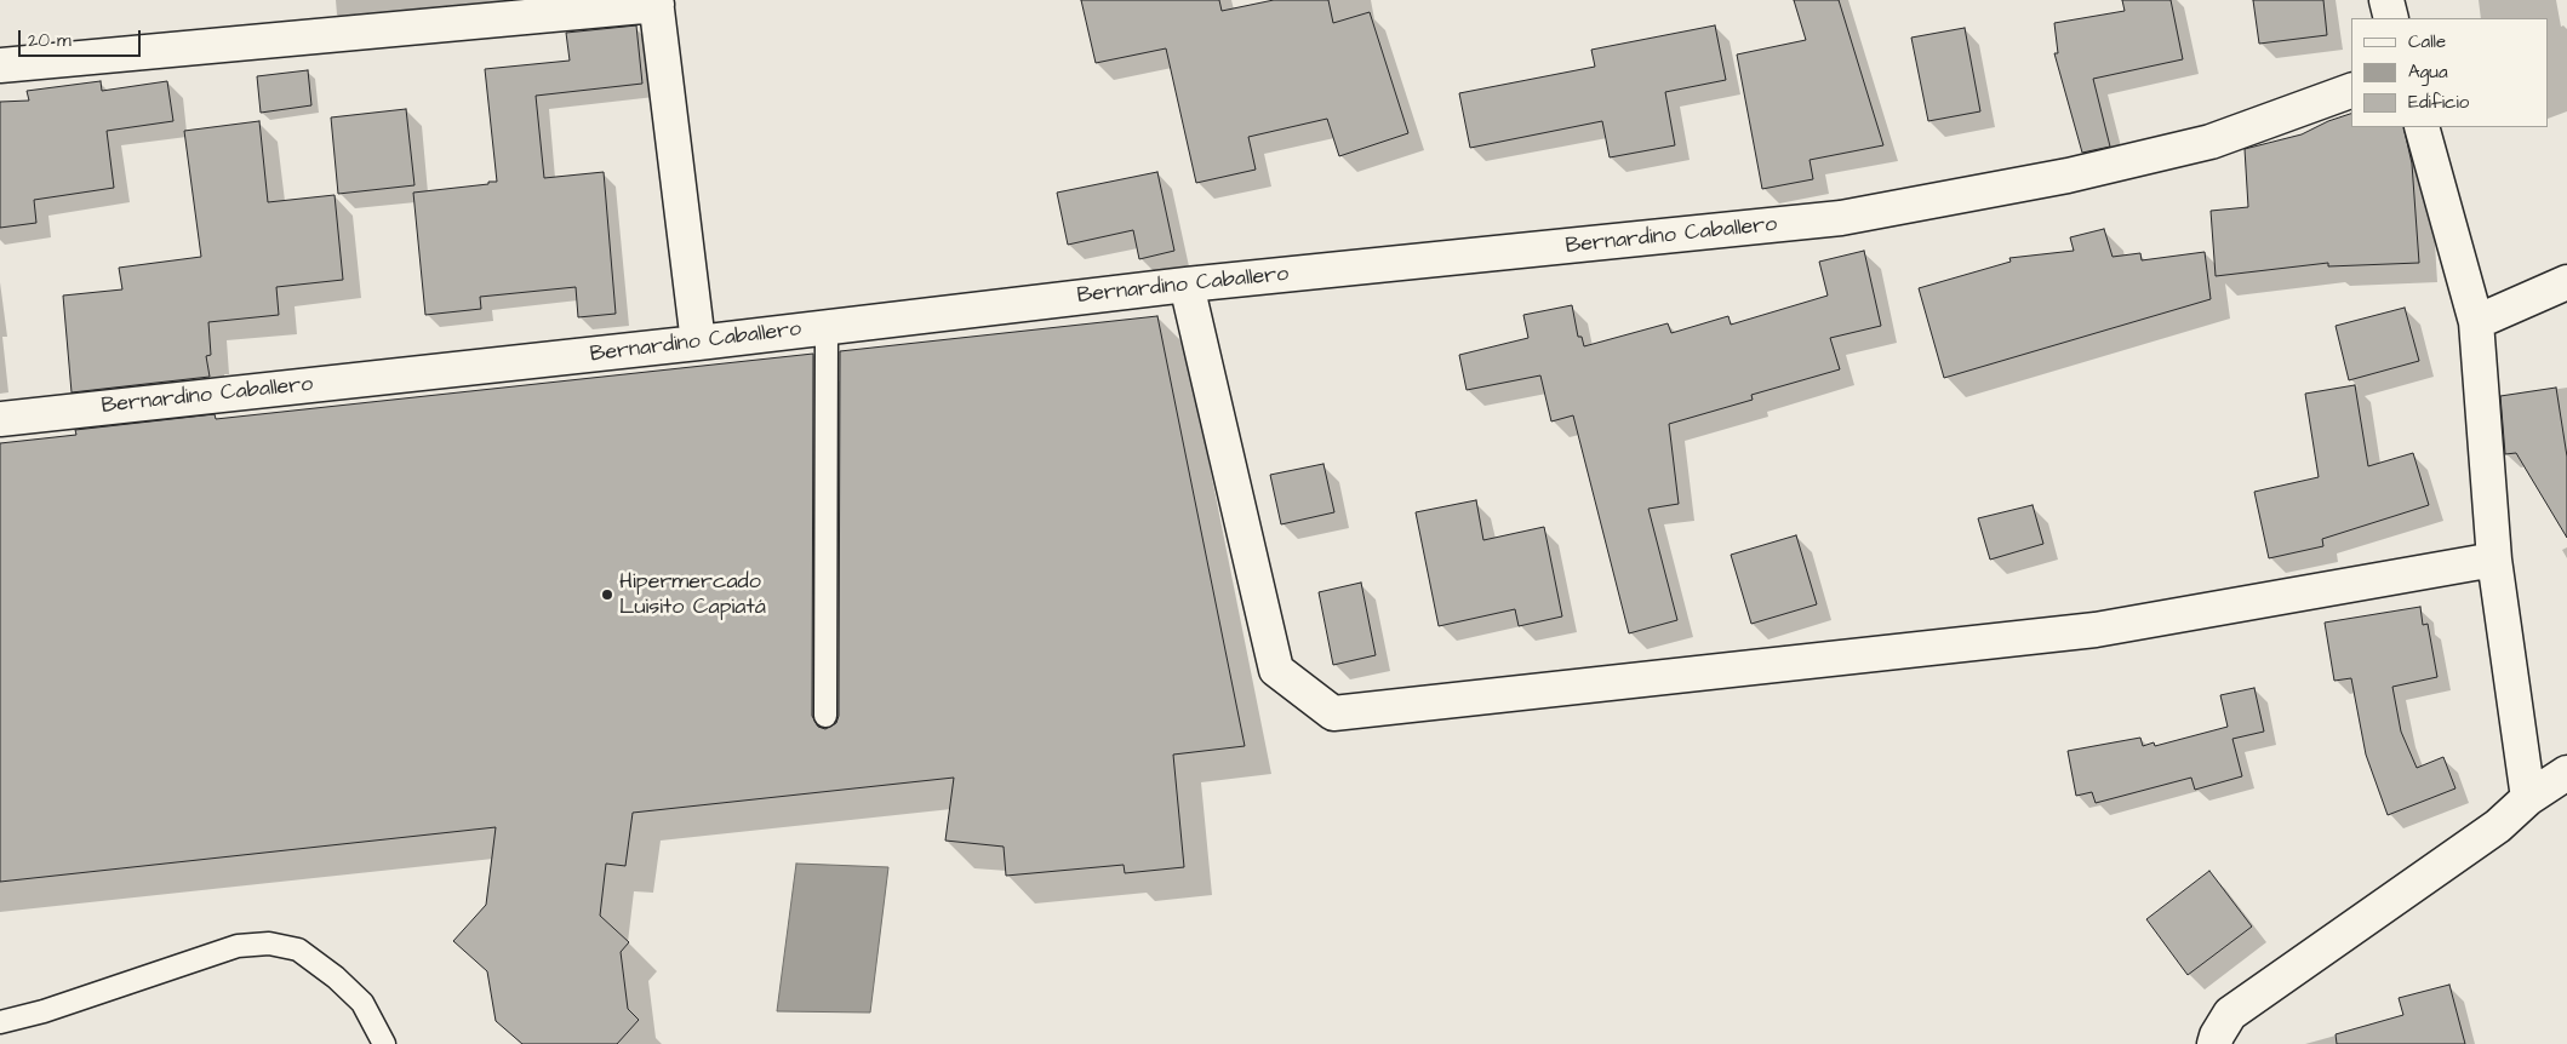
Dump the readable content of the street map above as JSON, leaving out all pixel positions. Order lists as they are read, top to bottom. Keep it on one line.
{"streets":{"street":["Bernardino Caballero"]},"places":["Hipermercado Luisito Capiatá"],"legend":["Calle","Agua","Edificio"],"scale_bar":"20 m"}
